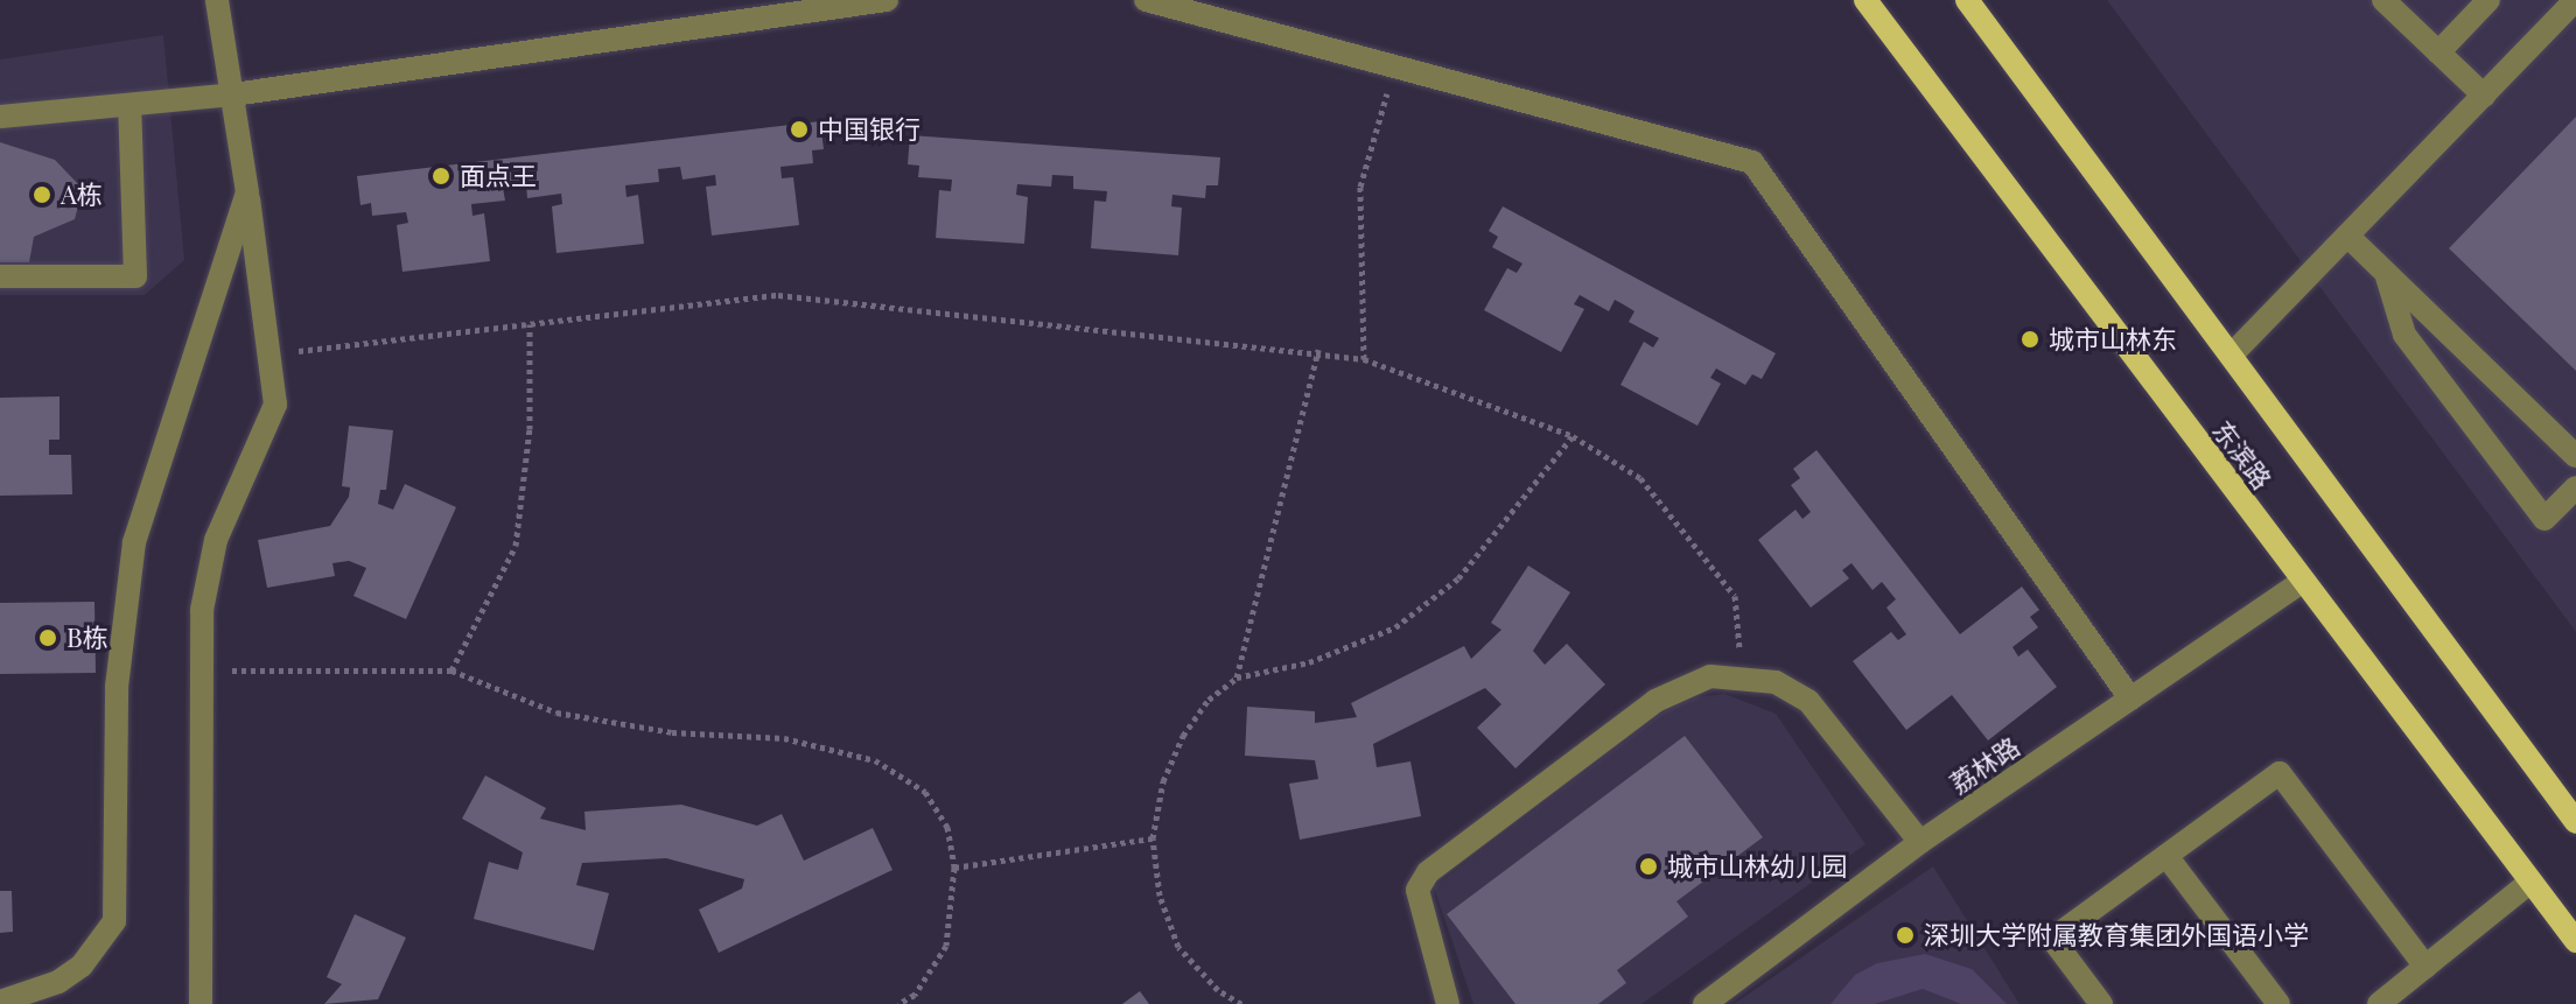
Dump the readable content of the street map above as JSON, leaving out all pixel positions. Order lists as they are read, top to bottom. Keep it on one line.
{"streets":{"main road":["东滨路"],"street":["荔林路"]},"crossings":[["东滨路","荔林路"]],"places":["中国银行","面点王","A栋","城市山林东","B栋","城市山林幼儿园","深圳大学附属教育集团外国语小学"]}
